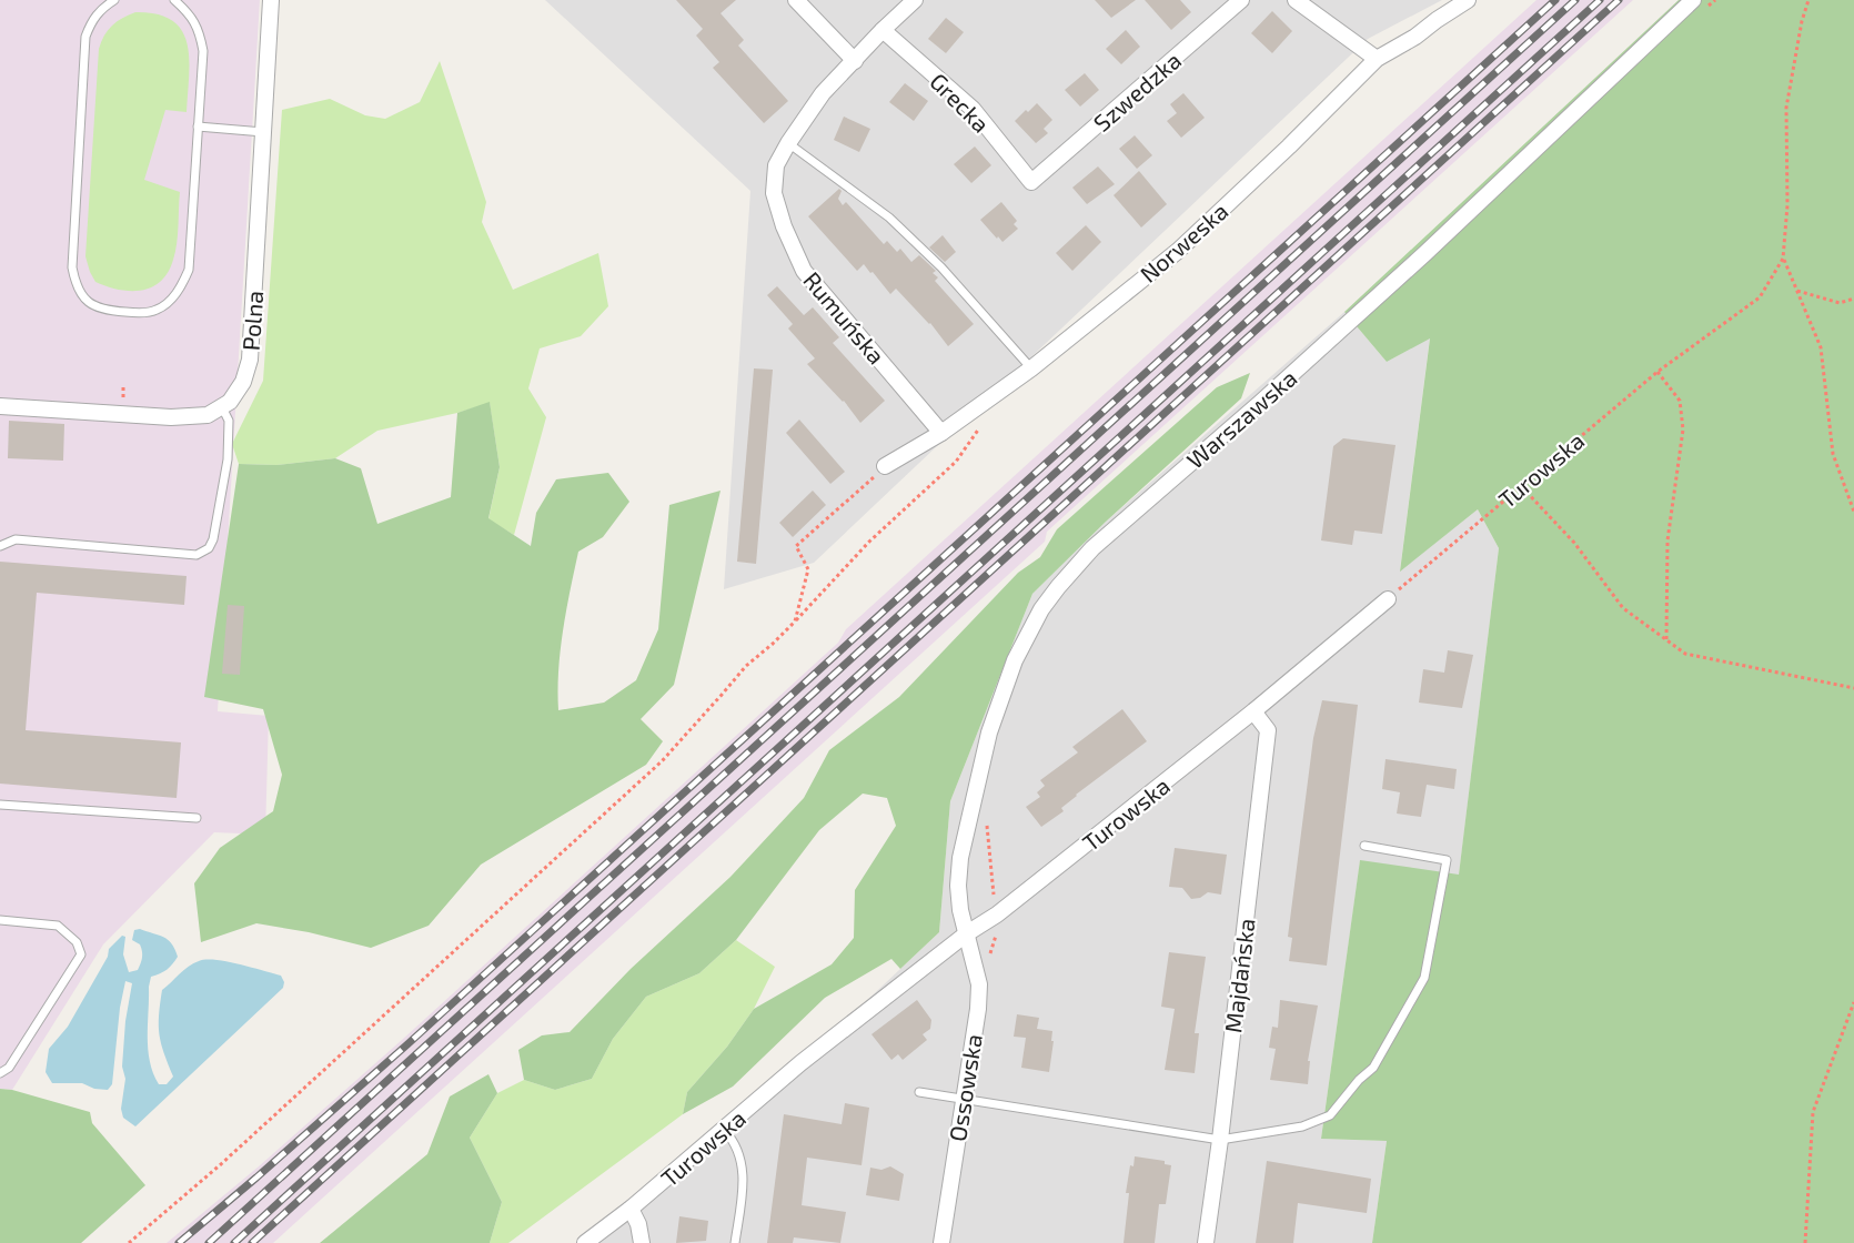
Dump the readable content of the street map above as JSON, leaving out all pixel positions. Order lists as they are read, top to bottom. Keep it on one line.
{"streets":{"street":["Szwedzka","Grecka","Norweska","Rumuńska","Polna","Warszawska","Turowska","Majdańska","Ossowska"]},"crossings":[["Szwedzka","Grecka"],["Grecka","Rumuńska"],["Norweska","Rumuńska"],["Warszawska","Turowska"],["Warszawska","Ossowska"],["Turowska","Majdańska"],["Turowska","Ossowska"]]}
